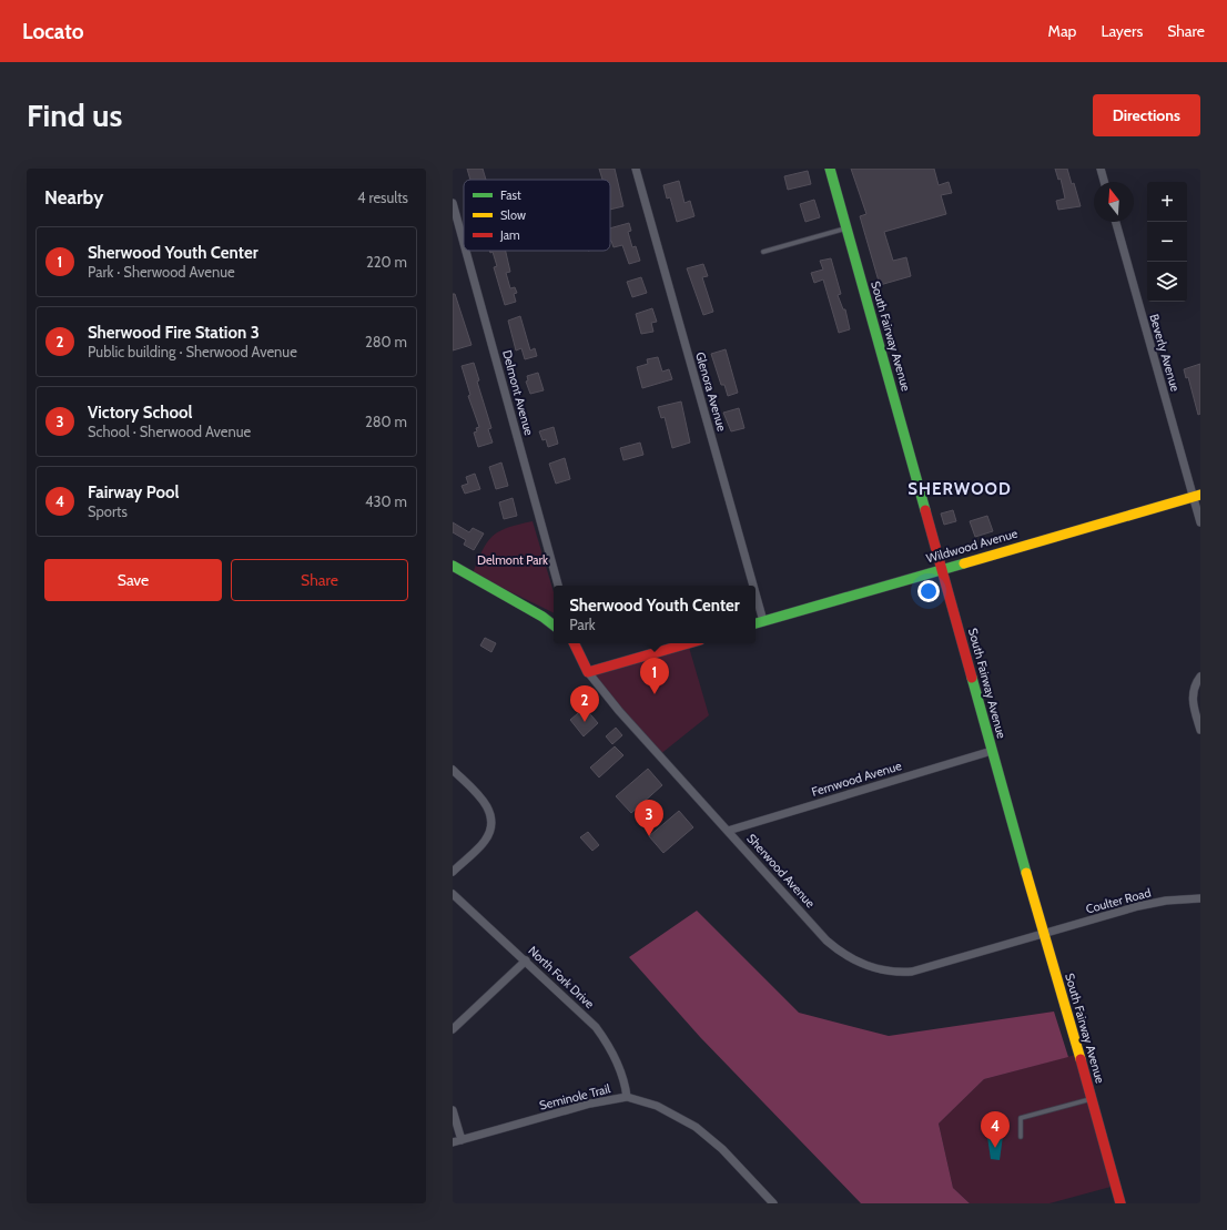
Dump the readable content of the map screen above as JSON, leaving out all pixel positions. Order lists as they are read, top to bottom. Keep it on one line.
{"streets":{"street":["South Fairway Avenue","Beverly Avenue","Glenora Avenue","Delmont Avenue","Wildwood Avenue","Fernwood Avenue","Sherwood Avenue","Coulter Road","North Fork Drive","Seminole Trail"]},"crossings":[["South Fairway Avenue","Wildwood Avenue"],["South Fairway Avenue","Fernwood Avenue"],["South Fairway Avenue","Sherwood Avenue"],["South Fairway Avenue","Coulter Road"],["Beverly Avenue","Wildwood Avenue"],["Glenora Avenue","Wildwood Avenue"],["Fernwood Avenue","Sherwood Avenue"],["Sherwood Avenue","Coulter Road"],["North Fork Drive","Seminole Trail"]],"districts":["SHERWOOD"],"parks":["Delmont Park"],"legend":["Fast","Slow","Jam"],"north":"top","page":{"header":"Locato","nav":["Map","Layers","Share"],"buttons":["Directions",["Save","Share"]],"title":"Find us","heading":["Nearby","4 results"],"map_buttons":["+","−"],"list":[{"mark":"1","name":"Sherwood Youth Center","note":"Park · Sherwood Avenue","value":"220 m"},{"mark":"2","name":"Sherwood Fire Station 3","note":"Public building · Sherwood Avenue","value":"280 m"},{"mark":"3","name":"Victory School","note":"School · Sherwood Avenue","value":"280 m"},{"mark":"4","name":"Fairway Pool","note":"Sports","value":"430 m"}],"popup":["Sherwood Youth Center","Park"],"pins":["1","2","3","4"]}}
